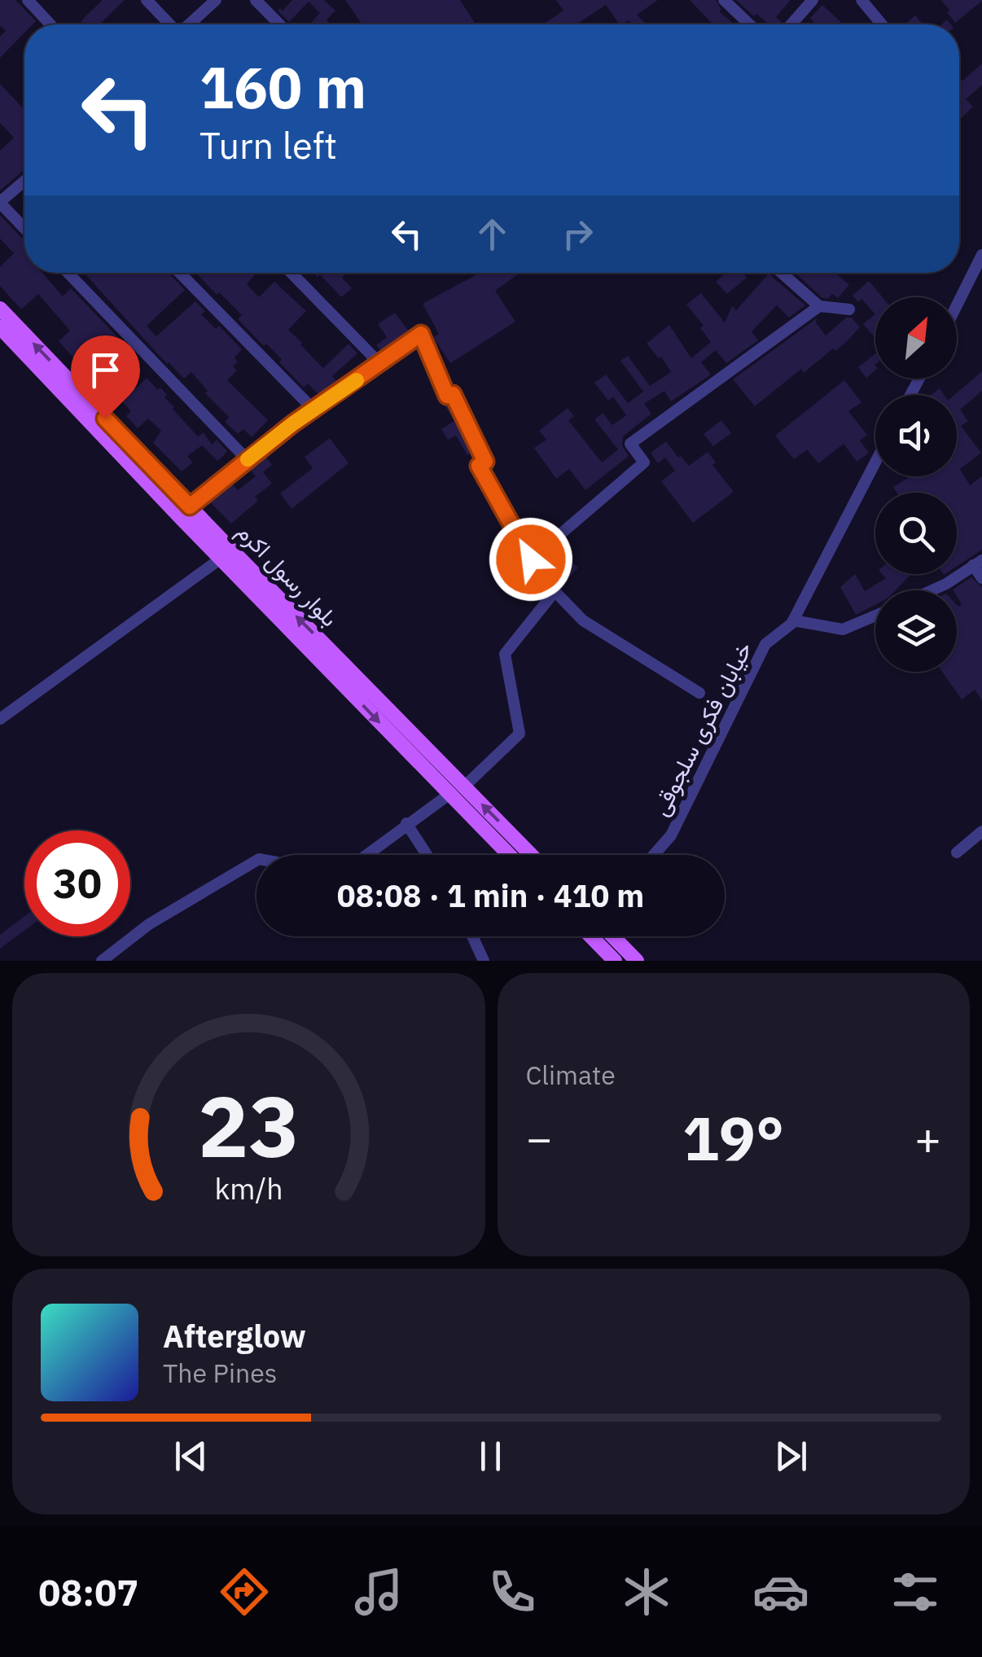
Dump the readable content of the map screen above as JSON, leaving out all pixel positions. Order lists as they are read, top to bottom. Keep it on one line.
{"streets":{"main road":["بلوار رسول اکرم"],"street":["خیابان فکری سلجوقی"]},"north":"top right","page":{"turn":["160 m","Turn left"],"limit":"30","trip":"08:08 · 1 min · 410 m","tile":"Climate","heat":["−","19°","+"],"song":["Afterglow","The Pines"],"tabs":"08:07","gauge":["23","km/h"]}}
